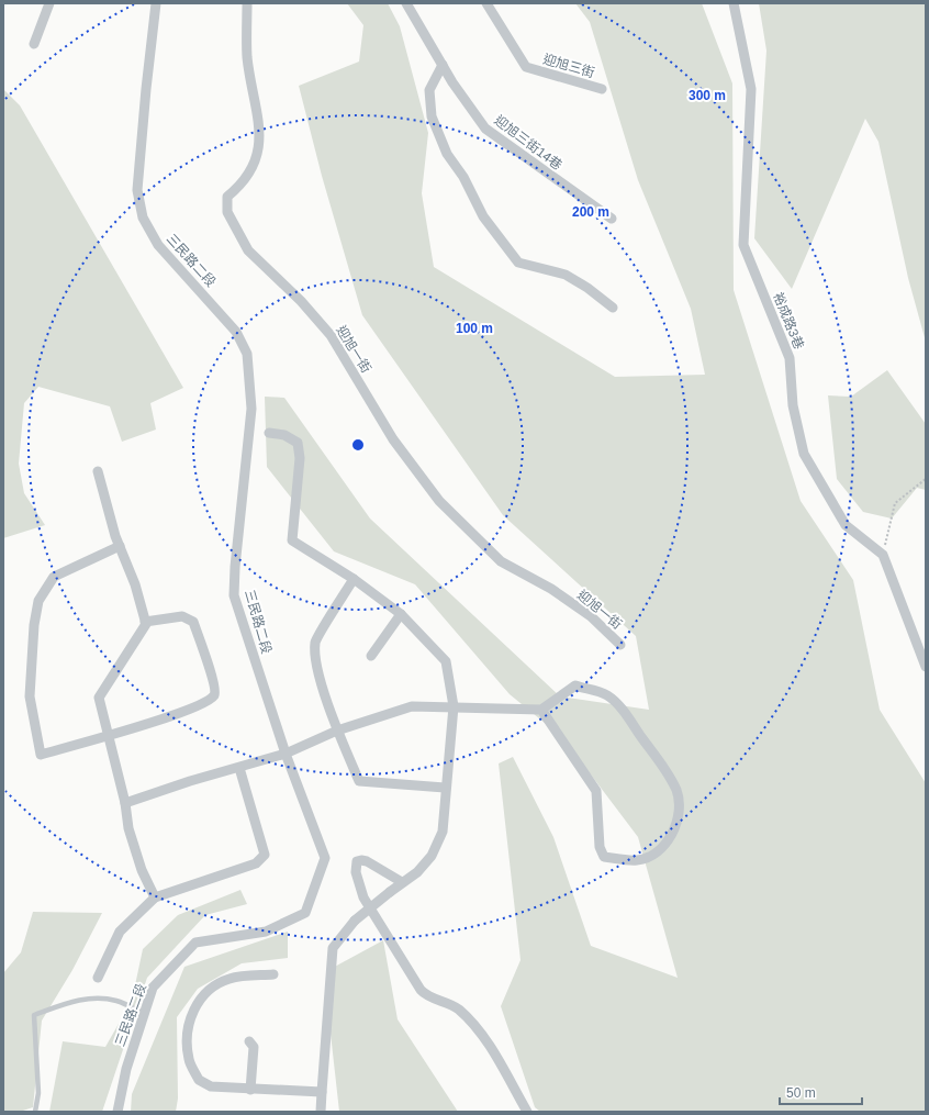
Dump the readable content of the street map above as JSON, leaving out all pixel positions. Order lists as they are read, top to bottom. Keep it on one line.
{"streets":{"street":["迎旭三街","迎旭三街14巷","三民路二段","裕成路3巷","迎旭一街"]},"scale_bar":"50 m","rings":["300 m","200 m","100 m"]}
